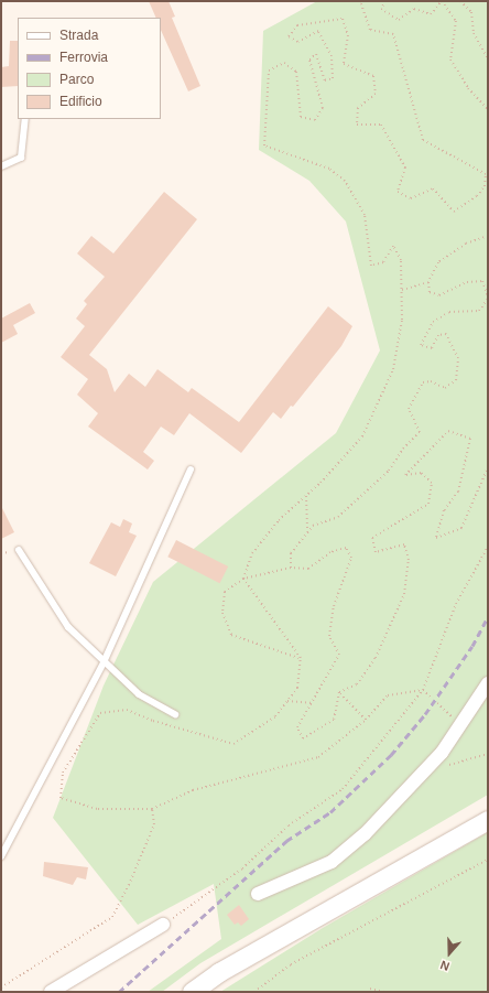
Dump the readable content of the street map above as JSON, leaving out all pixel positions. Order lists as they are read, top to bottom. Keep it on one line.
{"legend":["Strada","Ferrovia","Parco","Edificio"],"north":"bottom"}
